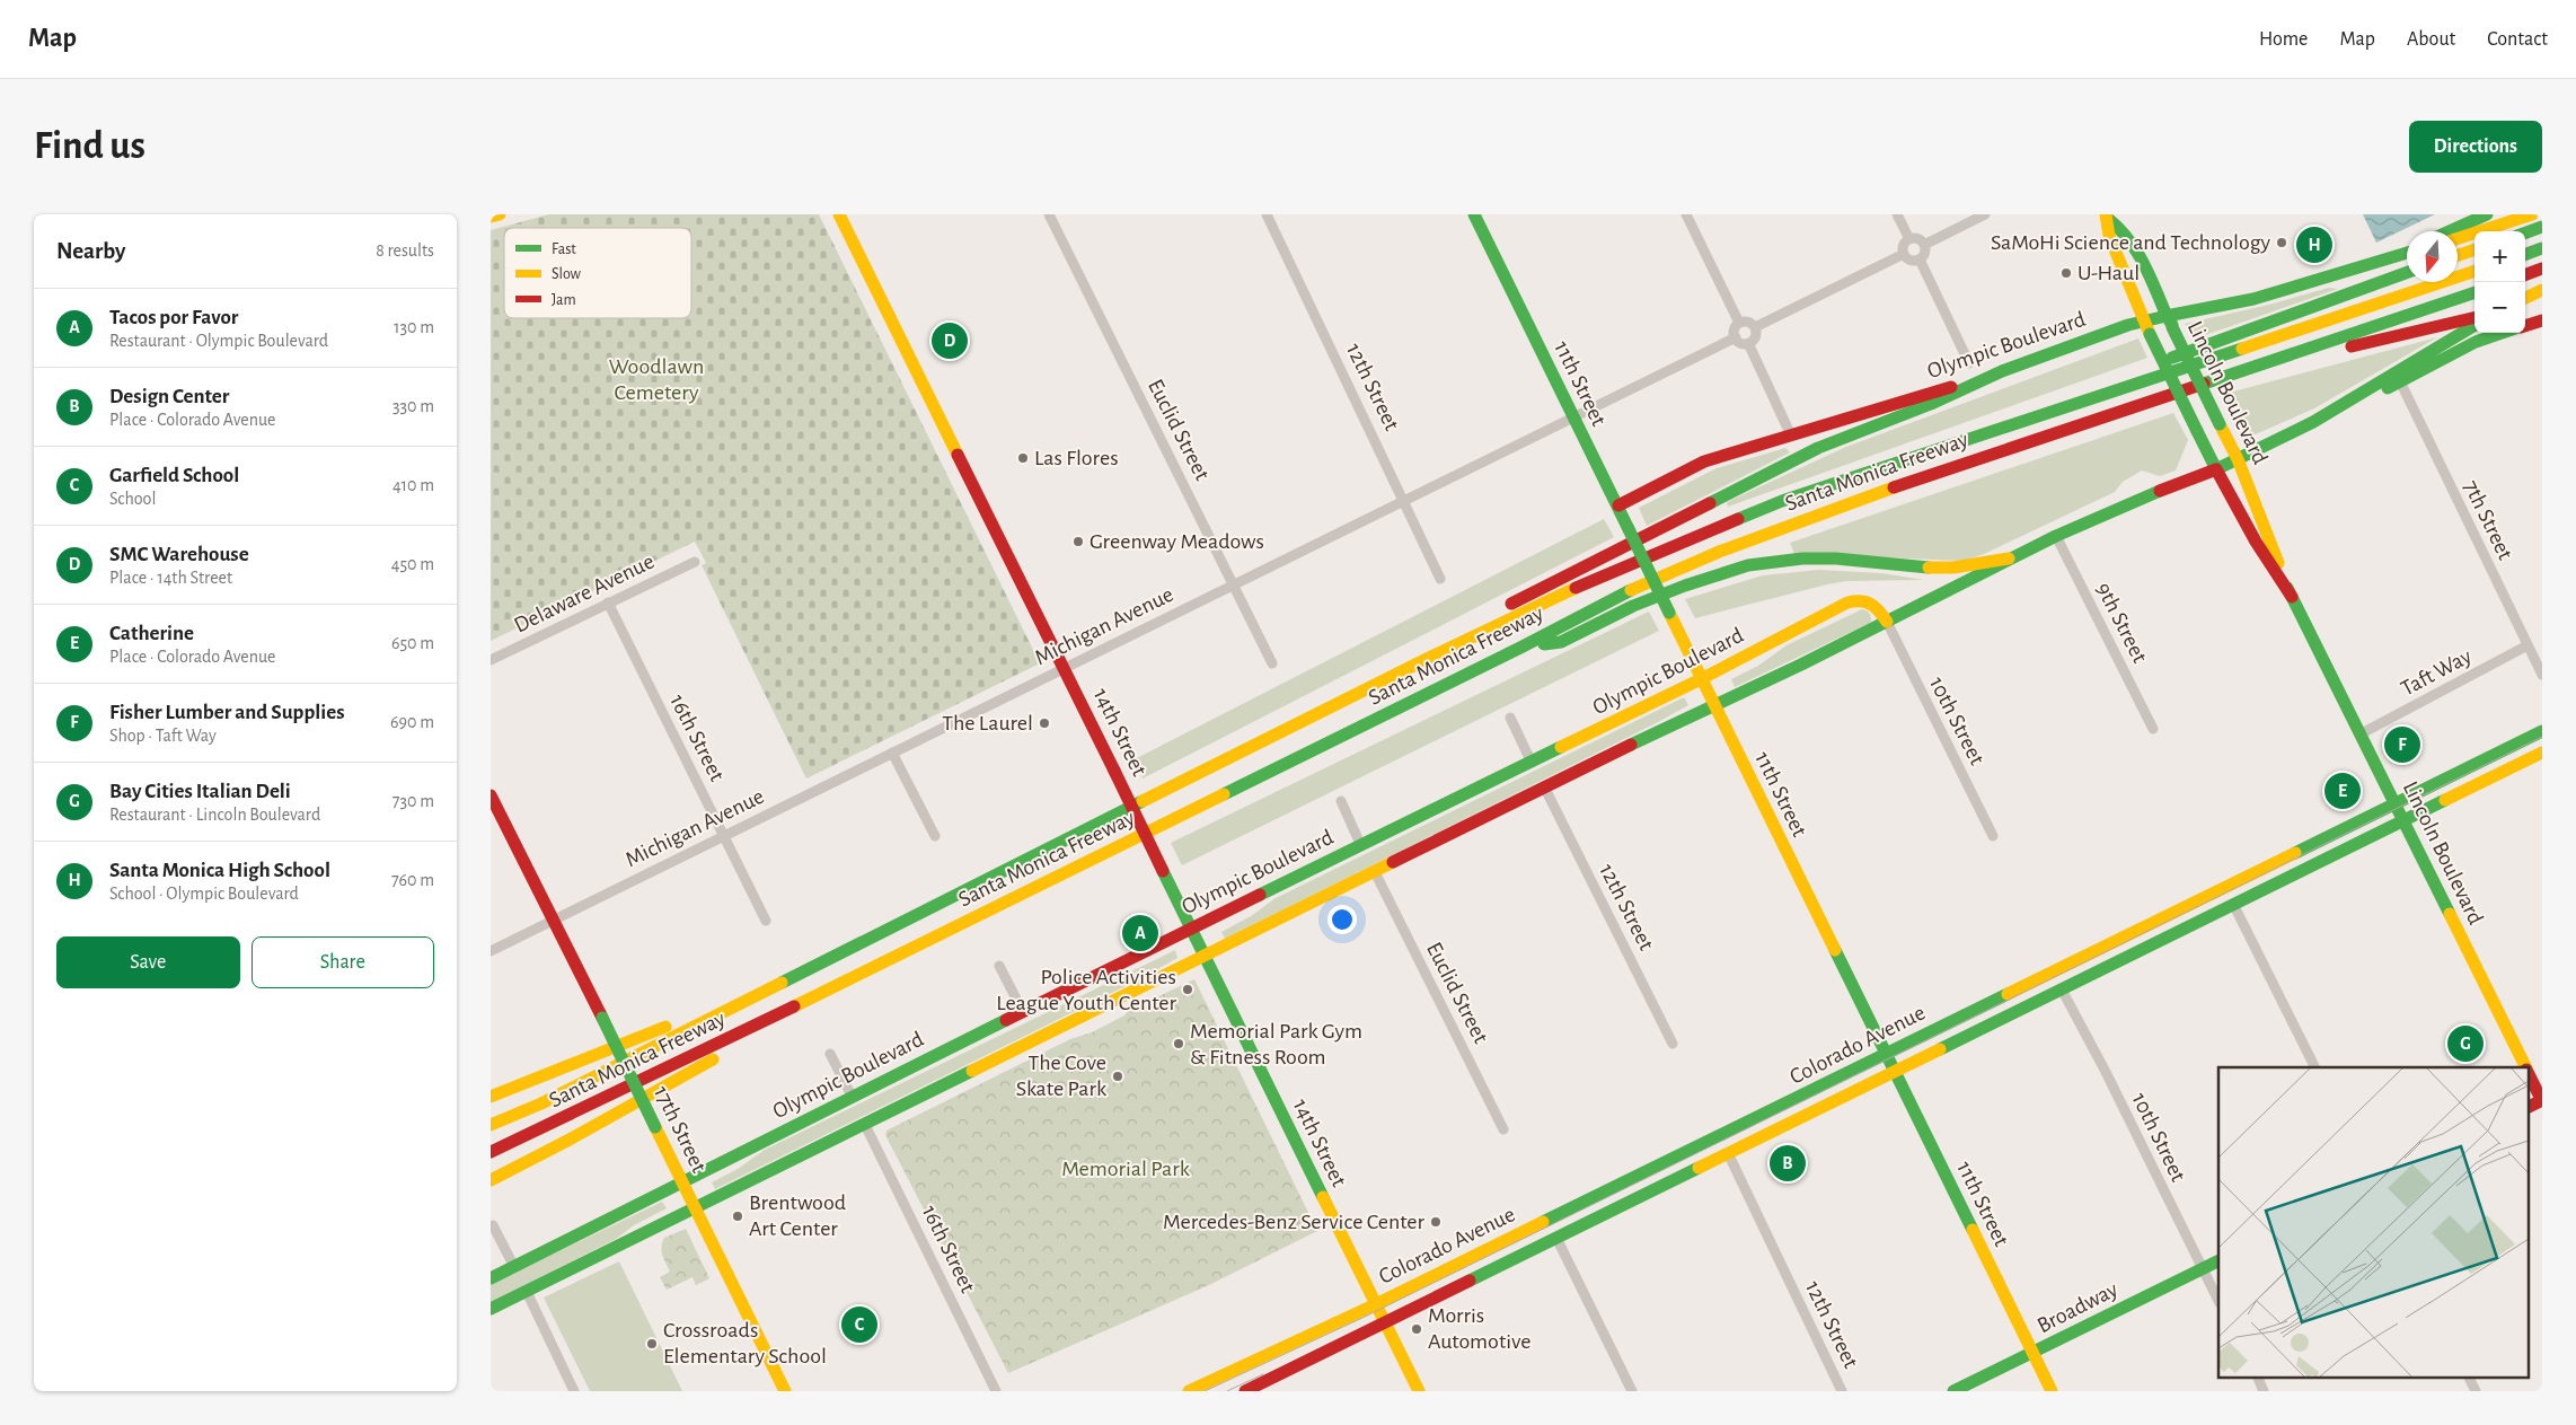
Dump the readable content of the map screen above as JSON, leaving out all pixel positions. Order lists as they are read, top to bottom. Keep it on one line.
{"streets":{"main road":["Olympic Boulevard","11th Street","Lincoln Boulevard","Santa Monica Freeway","14th Street","Colorado Avenue","17th Street","Broadway"],"street":["12th Street","Euclid Street","7th Street","Delaware Avenue","9th Street","Michigan Avenue","Taft Way","10th Street","16th Street"]},"crossings":[["Olympic Boulevard","11th Street"],["Olympic Boulevard","Lincoln Boulevard"],["Olympic Boulevard","10th Street"],["Olympic Boulevard","14th Street"],["Olympic Boulevard","17th Street"],["11th Street","Michigan Avenue"],["11th Street","Colorado Avenue"],["11th Street","Broadway"],["12th Street","Michigan Avenue"],["12th Street","Colorado Avenue"],["Lincoln Boulevard","Taft Way"],["Lincoln Boulevard","Colorado Avenue"],["Euclid Street","Michigan Avenue"],["7th Street","Taft Way"],["Delaware Avenue","16th Street"],["Michigan Avenue","14th Street"],["Michigan Avenue","16th Street"],["Michigan Avenue","17th Street"],["10th Street","Colorado Avenue"],["10th Street","Broadway"],["14th Street","Colorado Avenue"]],"parks":["Woodlawn Cemetery","Memorial Park"],"places":["SaMoHi Science and Technology","U-Haul","Las Flores","Greenway Meadows","The Laurel","Police Activities League Youth Center","Memorial Park Gym & Fitness Room","The Cove Skate Park","Brentwood Art Center","Mercedes-Benz Service Center","Morris Automotive","Crossroads Elementary School"],"legend":["Fast","Slow","Jam"],"north":"bottom","page":{"header":"Map","nav":["Home","Map","About","Contact"],"buttons":["Directions",["Save","Share"]],"title":"Find us","heading":["Nearby","8 results"],"pins":["H","D","F","E","A","G","B","C"],"map_buttons":["+","−"],"list":[{"mark":"A","name":"Tacos por Favor","note":"Restaurant · Olympic Boulevard","value":"130 m"},{"mark":"B","name":"Design Center","note":"Place · Colorado Avenue","value":"330 m"},{"mark":"C","name":"Garfield School","note":"School","value":"410 m"},{"mark":"D","name":"SMC Warehouse","note":"Place · 14th Street","value":"450 m"},{"mark":"E","name":"Catherine","note":"Place · Colorado Avenue","value":"650 m"},{"mark":"F","name":"Fisher Lumber and Supplies","note":"Shop · Taft Way","value":"690 m"},{"mark":"G","name":"Bay Cities Italian Deli","note":"Restaurant · Lincoln Boulevard","value":"730 m"},{"mark":"H","name":"Santa Monica High School","note":"School · Olympic Boulevard","value":"760 m"}]}}
